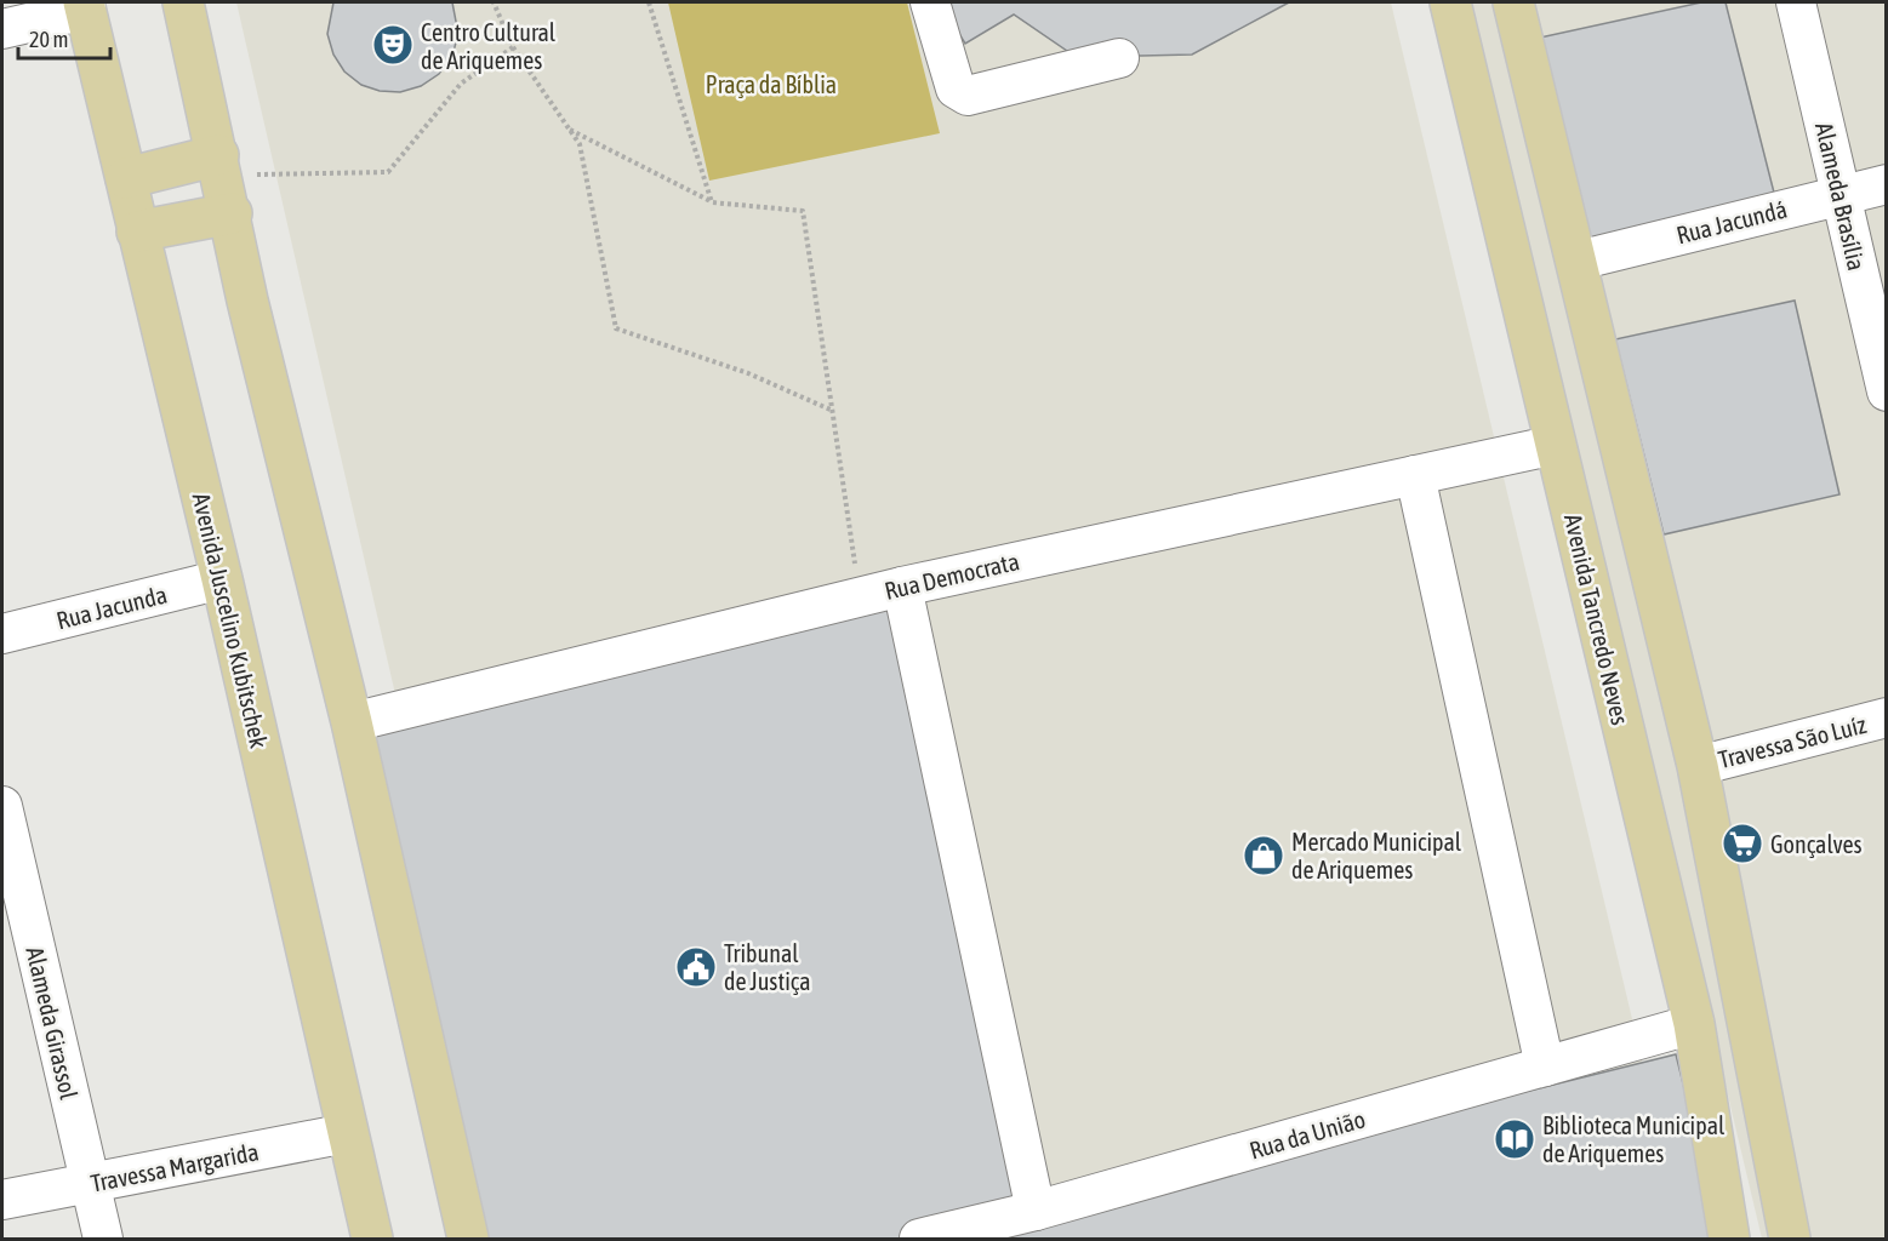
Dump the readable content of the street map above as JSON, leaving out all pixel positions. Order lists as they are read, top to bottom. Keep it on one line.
{"streets":{"main road":["Avenida Tancredo Neves","Avenida Juscelino Kubitschek"],"street":["Alameda Brasília","Rua Jacundá","Rua Democrata","Rua Jacunda","Travessa São Luíz","Alameda Girassol","Rua da União","Travessa Margarida"]},"crossings":[["Alameda Brasília","Rua Jacundá"],["Rua Democrata","Avenida Tancredo Neves"],["Rua Jacunda","Avenida Juscelino Kubitschek"],["Avenida Tancredo Neves","Rua da União"],["Avenida Juscelino Kubitschek","Travessa Margarida"],["Alameda Girassol","Travessa Margarida"]],"parks":["Praça da Bíblia"],"places":{"theatre":["Centro Cultural de Ariquemes"],"supermarket":["Gonçalves"],"shop":["Mercado Municipal de Ariquemes"],"public building":["Tribunal de Justiça"],"library":["Biblioteca Municipal de Ariquemes"]},"scale_bar":"20 m"}
